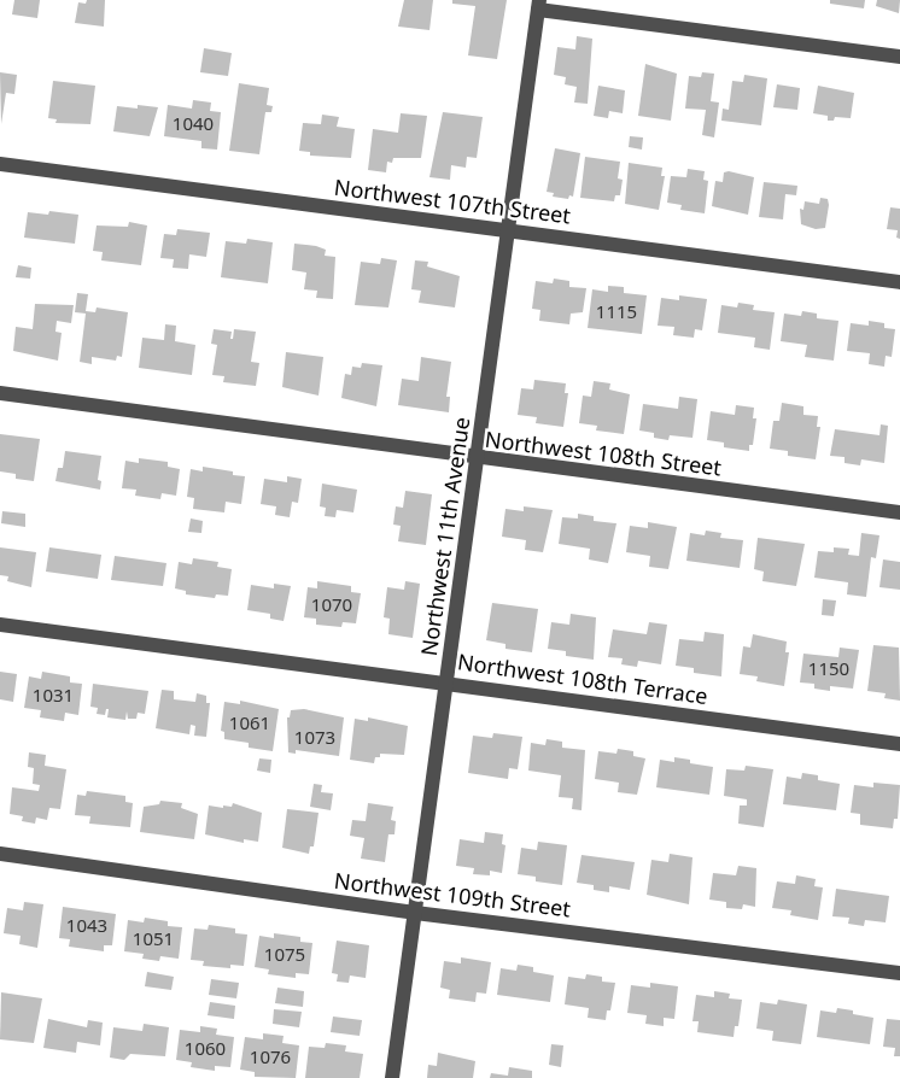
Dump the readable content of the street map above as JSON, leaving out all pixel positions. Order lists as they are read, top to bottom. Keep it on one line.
{"streets":{"street":["Northwest 107th Street","Northwest 108th Street","Northwest 11th Avenue","Northwest 108th Terrace","Northwest 109th Street"]},"crossings":[["Northwest 107th Street","Northwest 11th Avenue"],["Northwest 108th Street","Northwest 11th Avenue"],["Northwest 11th Avenue","Northwest 108th Terrace"],["Northwest 11th Avenue","Northwest 109th Street"]],"house_numbers":["1040","1115","1070","1150","1031","1061","1073","1043","1051","1075","1060","1076"]}
